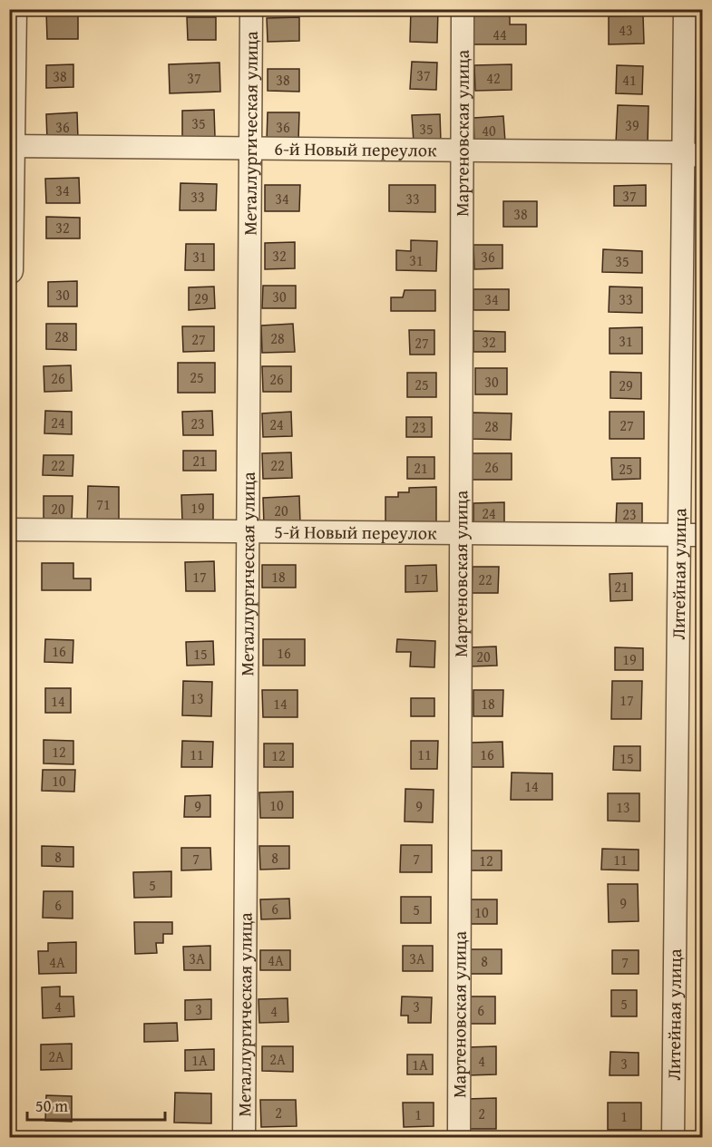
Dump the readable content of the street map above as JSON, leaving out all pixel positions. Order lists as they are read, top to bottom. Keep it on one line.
{"streets":{"street":["Металлургическая улица","Мартеновская улица","6-й Новый переулок","5-й Новый переулок","Литейная улица"]},"crossings":[["Металлургическая улица","6-й Новый переулок"],["Металлургическая улица","5-й Новый переулок"],["Мартеновская улица","6-й Новый переулок"],["Мартеновская улица","5-й Новый переулок"],["6-й Новый переулок","Литейная улица"],["5-й Новый переулок","Литейная улица"]],"house_numbers":["43","44","37","38","37","42","38","41","35","39","36","36","35","40","34","37","33","34","33","38","32","32","31","36","31","35","30","30","29","34","33","28","28","27","31","32","27","25","26","26","30","25","29","24","23","24","27","28","23","21","22","22","26","21","25","71","19","20","20","24","23","17","18","17","22","21","16","16","15","20","19","13","17","14","14","18","12","11","11","16","12","15","10","14","10","9","9","13","8","8","7","7","11","12","5","9","6","6","5","10","3А","3А","4А","8","4А","7","5","4","3","3","6","4","2А","2А","1А","4","3","1А","2","2","1","1"],"scale_bar":"50 m"}
